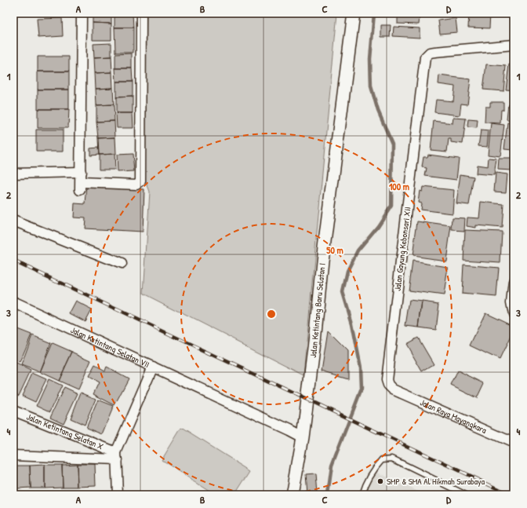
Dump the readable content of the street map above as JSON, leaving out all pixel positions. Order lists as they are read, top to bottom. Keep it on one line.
{"streets":{"street":["Jalan Gayung Kebonsari XII","Jalan Ketintang Baru Selatan I","Jalan Ketintang Selatan VII","Jalan Raya Mayangkara","Jalan Ketintang Selatan X"]},"crossings":[["Jalan Gayung Kebonsari XII","Jalan Raya Mayangkara"],["Jalan Ketintang Selatan VII","Jalan Ketintang Selatan X"]],"places":["SMP & SMA Al Hikmah Surabaya"],"grid":{"columns":["A","B","C","D"],"rows":["1","2","3","4"]},"rings":["100 m","50 m"]}
